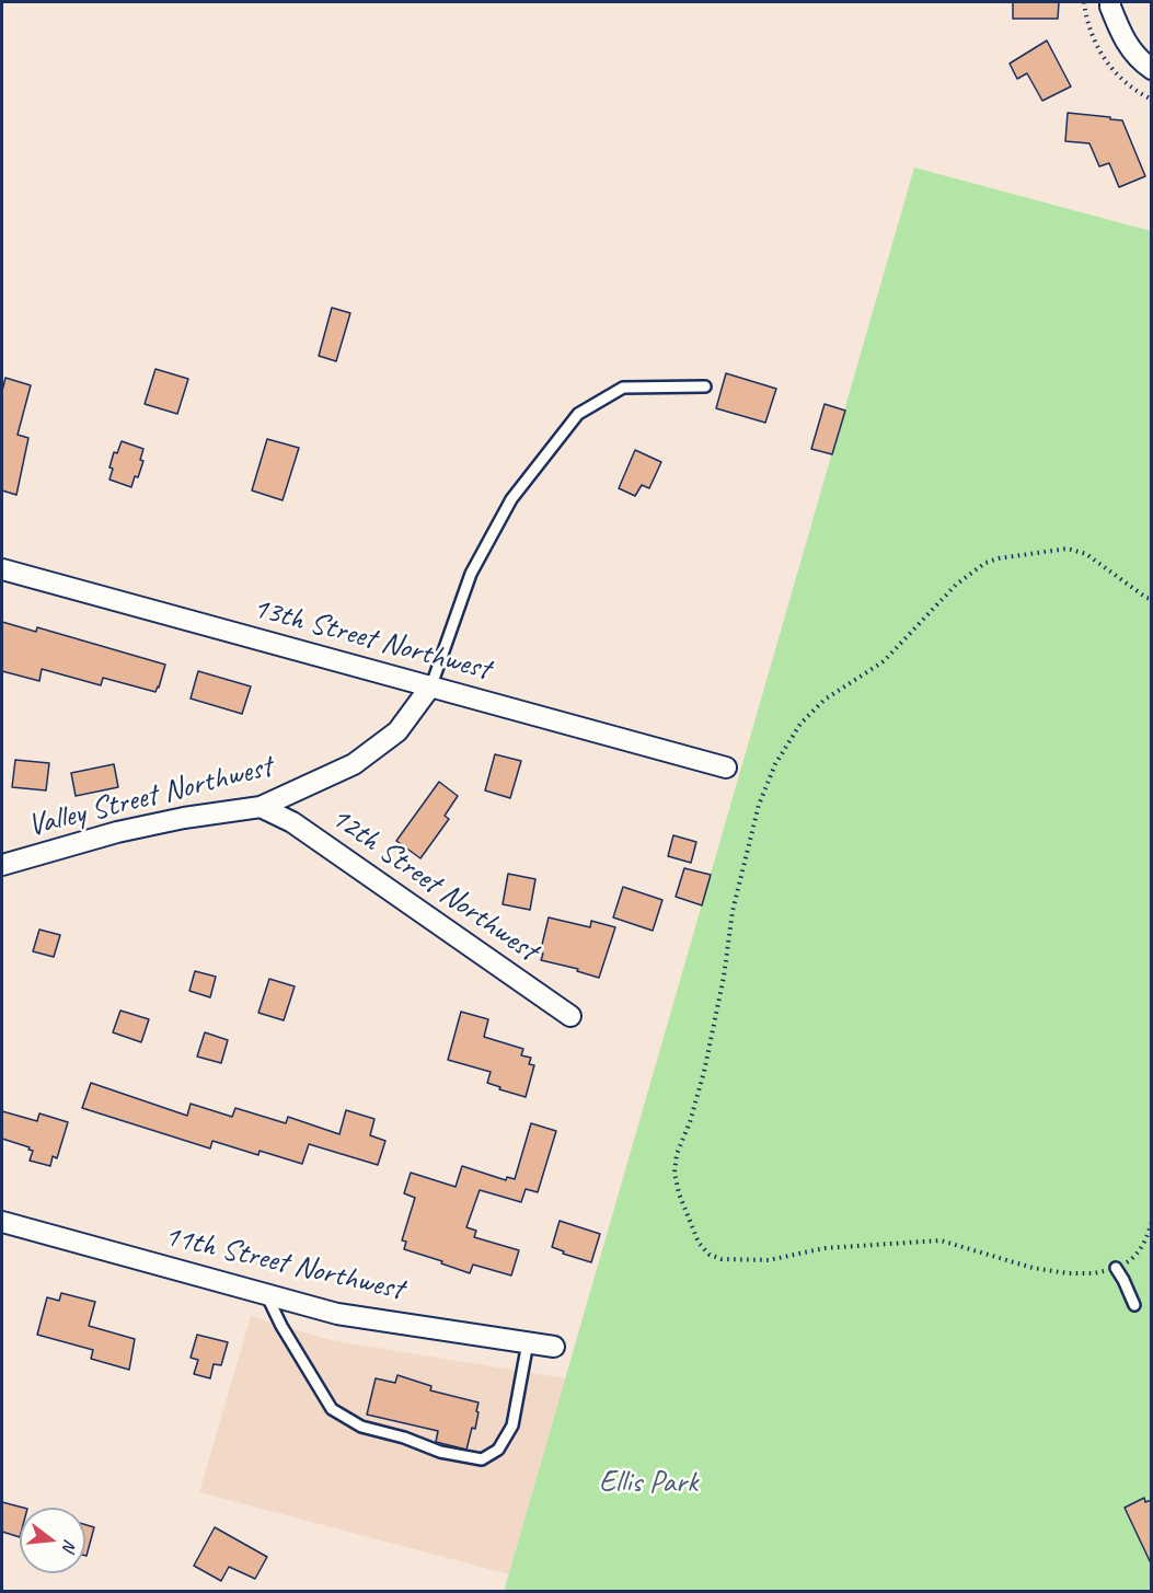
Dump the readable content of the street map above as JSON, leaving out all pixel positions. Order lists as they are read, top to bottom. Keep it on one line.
{"streets":{"street":["13th Street Northwest","Valley Street Northwest","12th Street Northwest","11th Street Northwest"]},"crossings":[["13th Street Northwest","Valley Street Northwest"],["Valley Street Northwest","12th Street Northwest"]],"parks":["Ellis Park"],"north":"right"}
